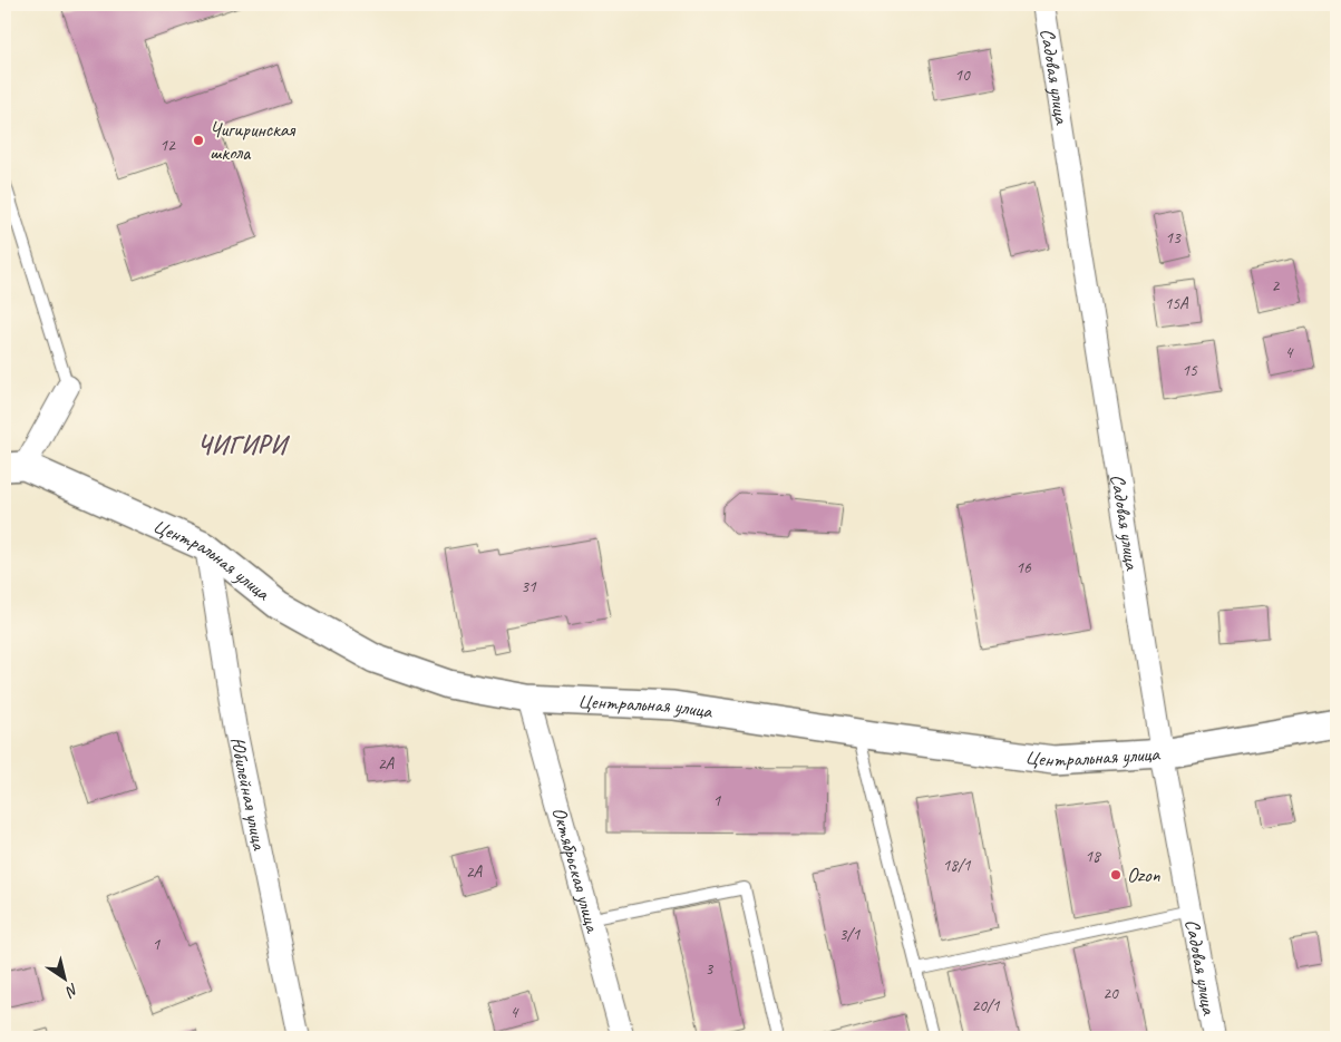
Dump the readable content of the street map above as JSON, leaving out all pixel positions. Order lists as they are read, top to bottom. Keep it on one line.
{"streets":{"street":["Садовая улица","Центральная улица","Юбилейная улица","Октябрьская улица"]},"crossings":[["Садовая улица","Центральная улица"],["Центральная улица","Юбилейная улица"],["Центральная улица","Октябрьская улица"]],"districts":["ЧИГИРИ"],"places":["Чигиринская школа","Ozon"],"house_numbers":["10","12","13","2","15А","4","15","16","31","2А","1","18","18/1","2А","3/1","1","3","20","20/1","4"],"north":"bottom right"}
